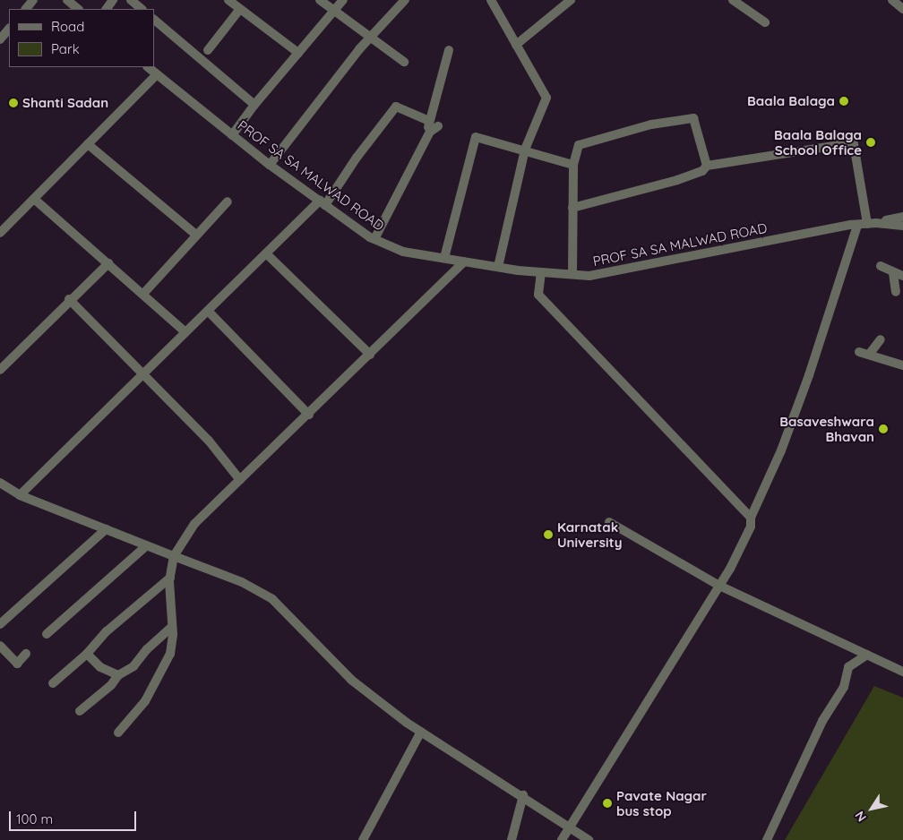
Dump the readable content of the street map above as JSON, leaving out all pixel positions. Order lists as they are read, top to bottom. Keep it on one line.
{"streets":{"street":["PROF SA SA MALWAD ROAD"]},"places":["Baala Balaga","Shanti Sadan","Baala Balaga School Office","Basaveshwara Bhavan","Karnatak University","Pavate Nagar bus stop"],"legend":["Road","Park"],"scale_bar":"100 m","north":"bottom left"}
